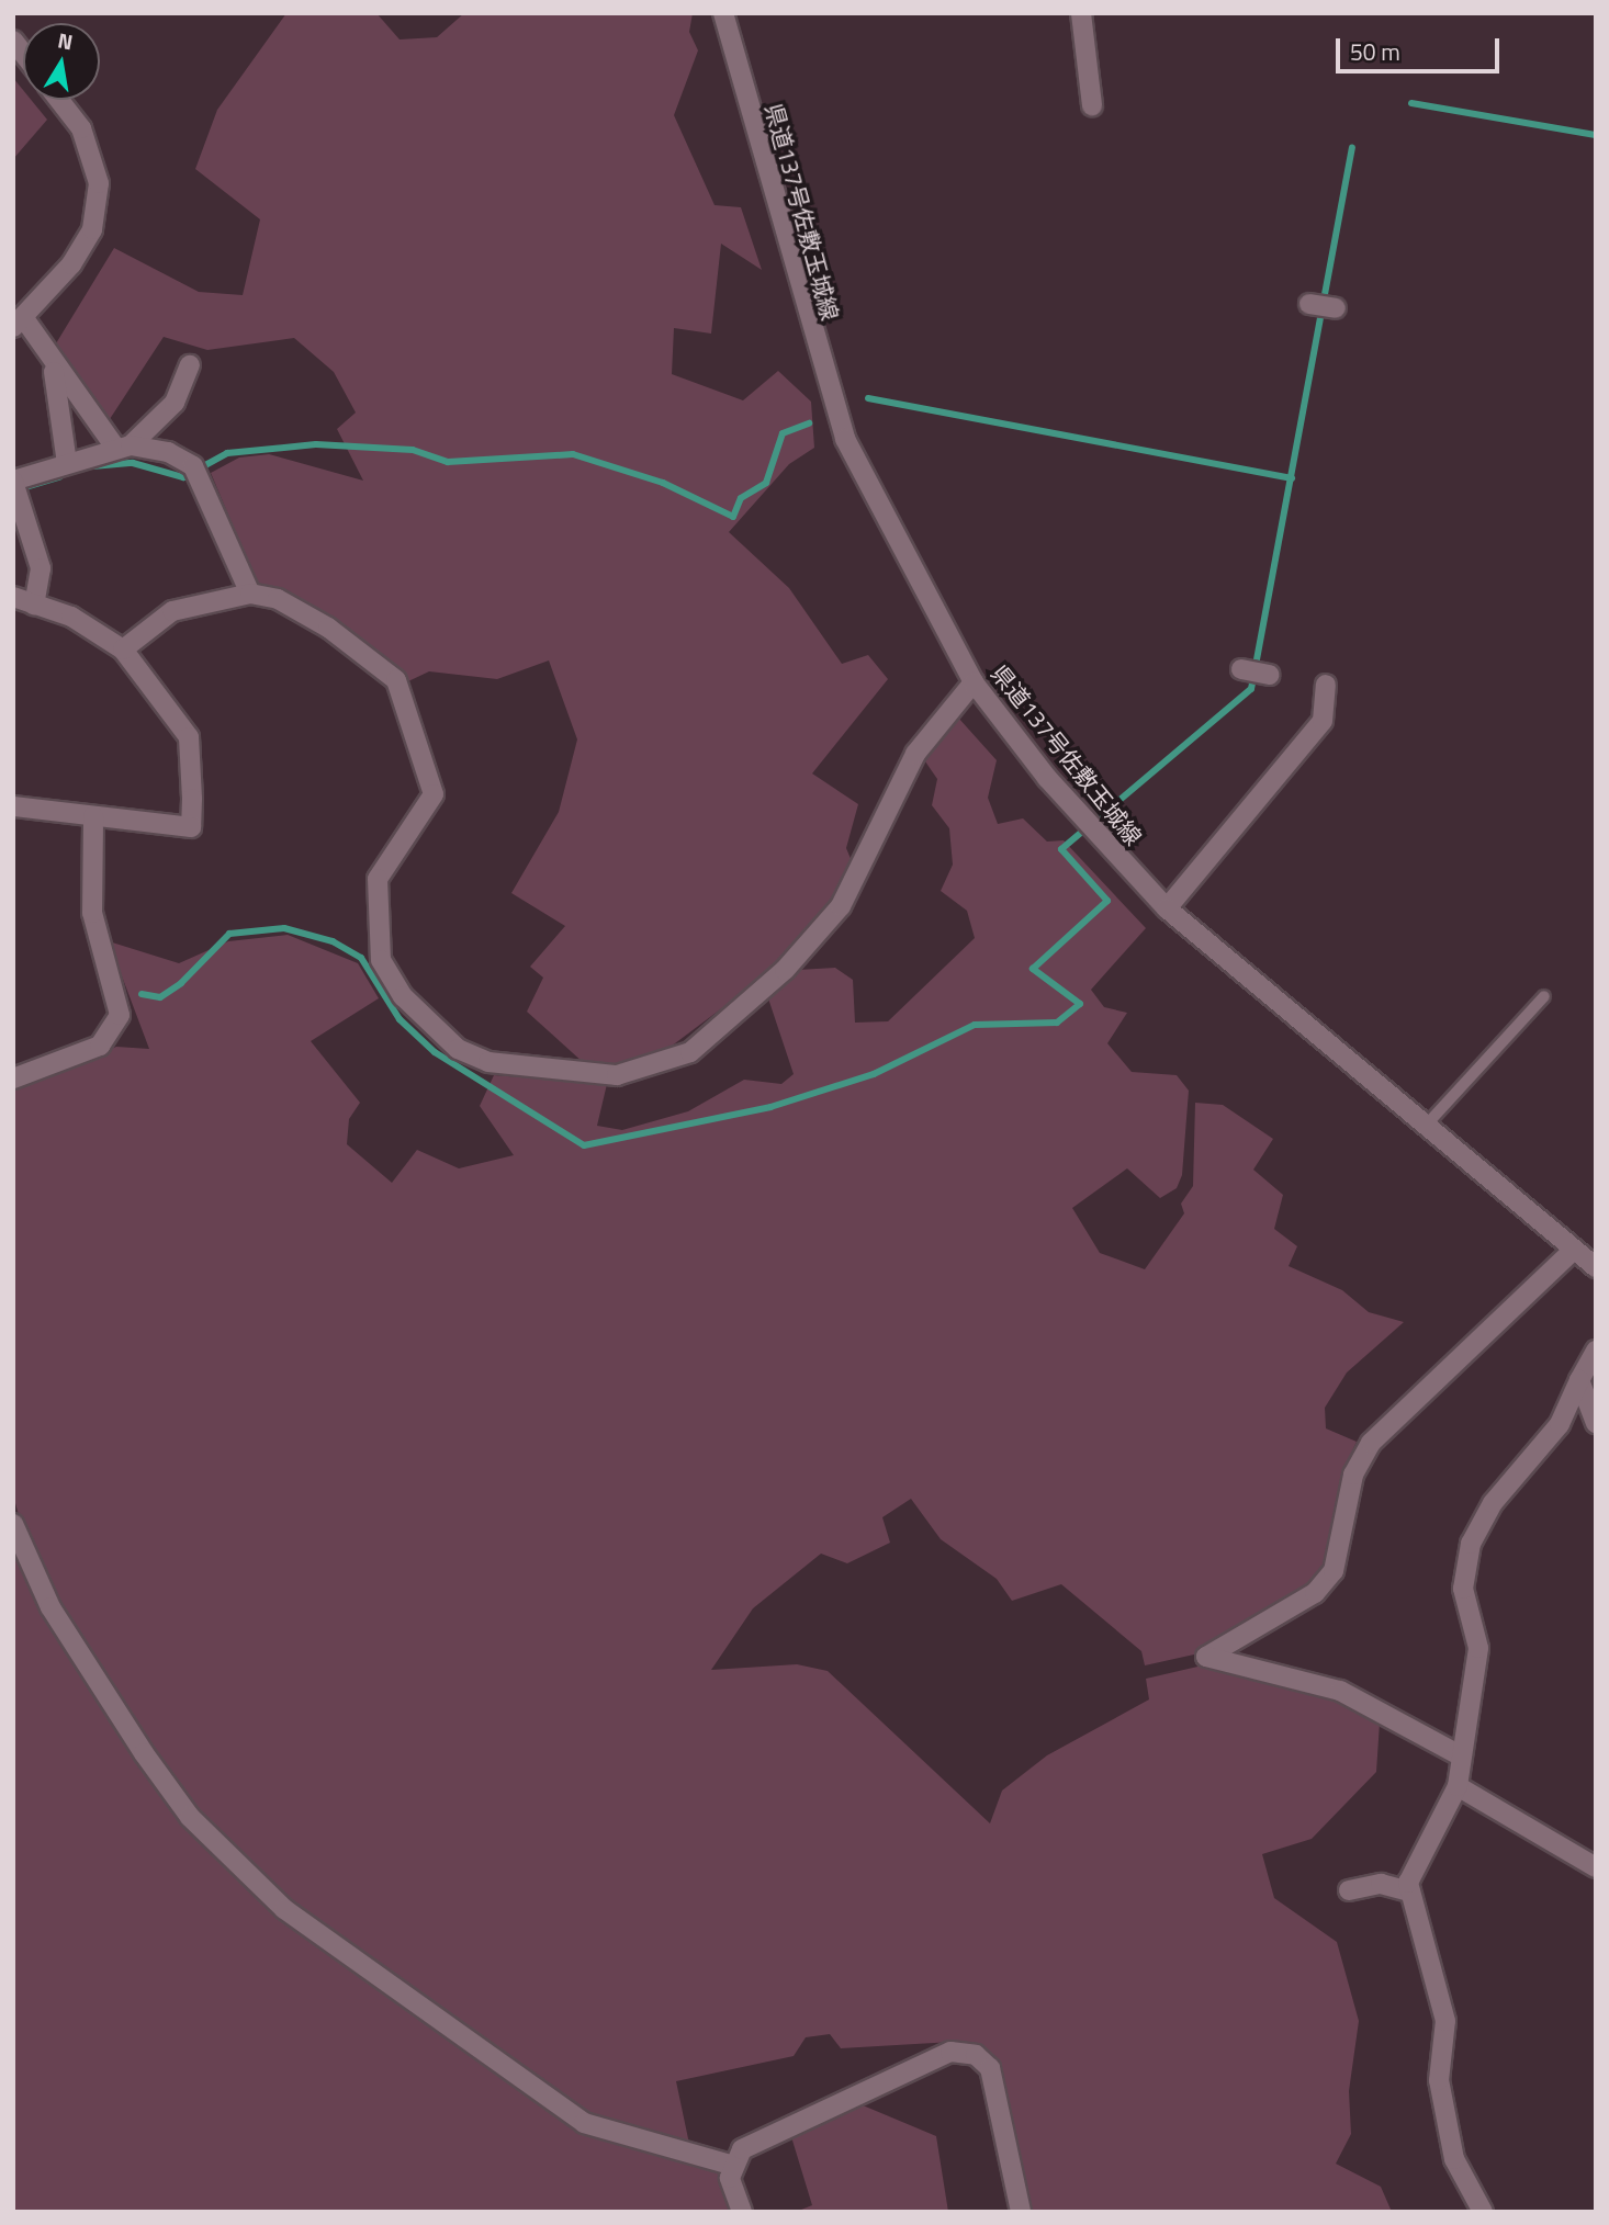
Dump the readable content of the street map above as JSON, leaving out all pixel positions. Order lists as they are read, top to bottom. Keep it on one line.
{"streets":{"street":["県道137号佐敷玉城線"]},"scale_bar":"50 m","north":"top"}
